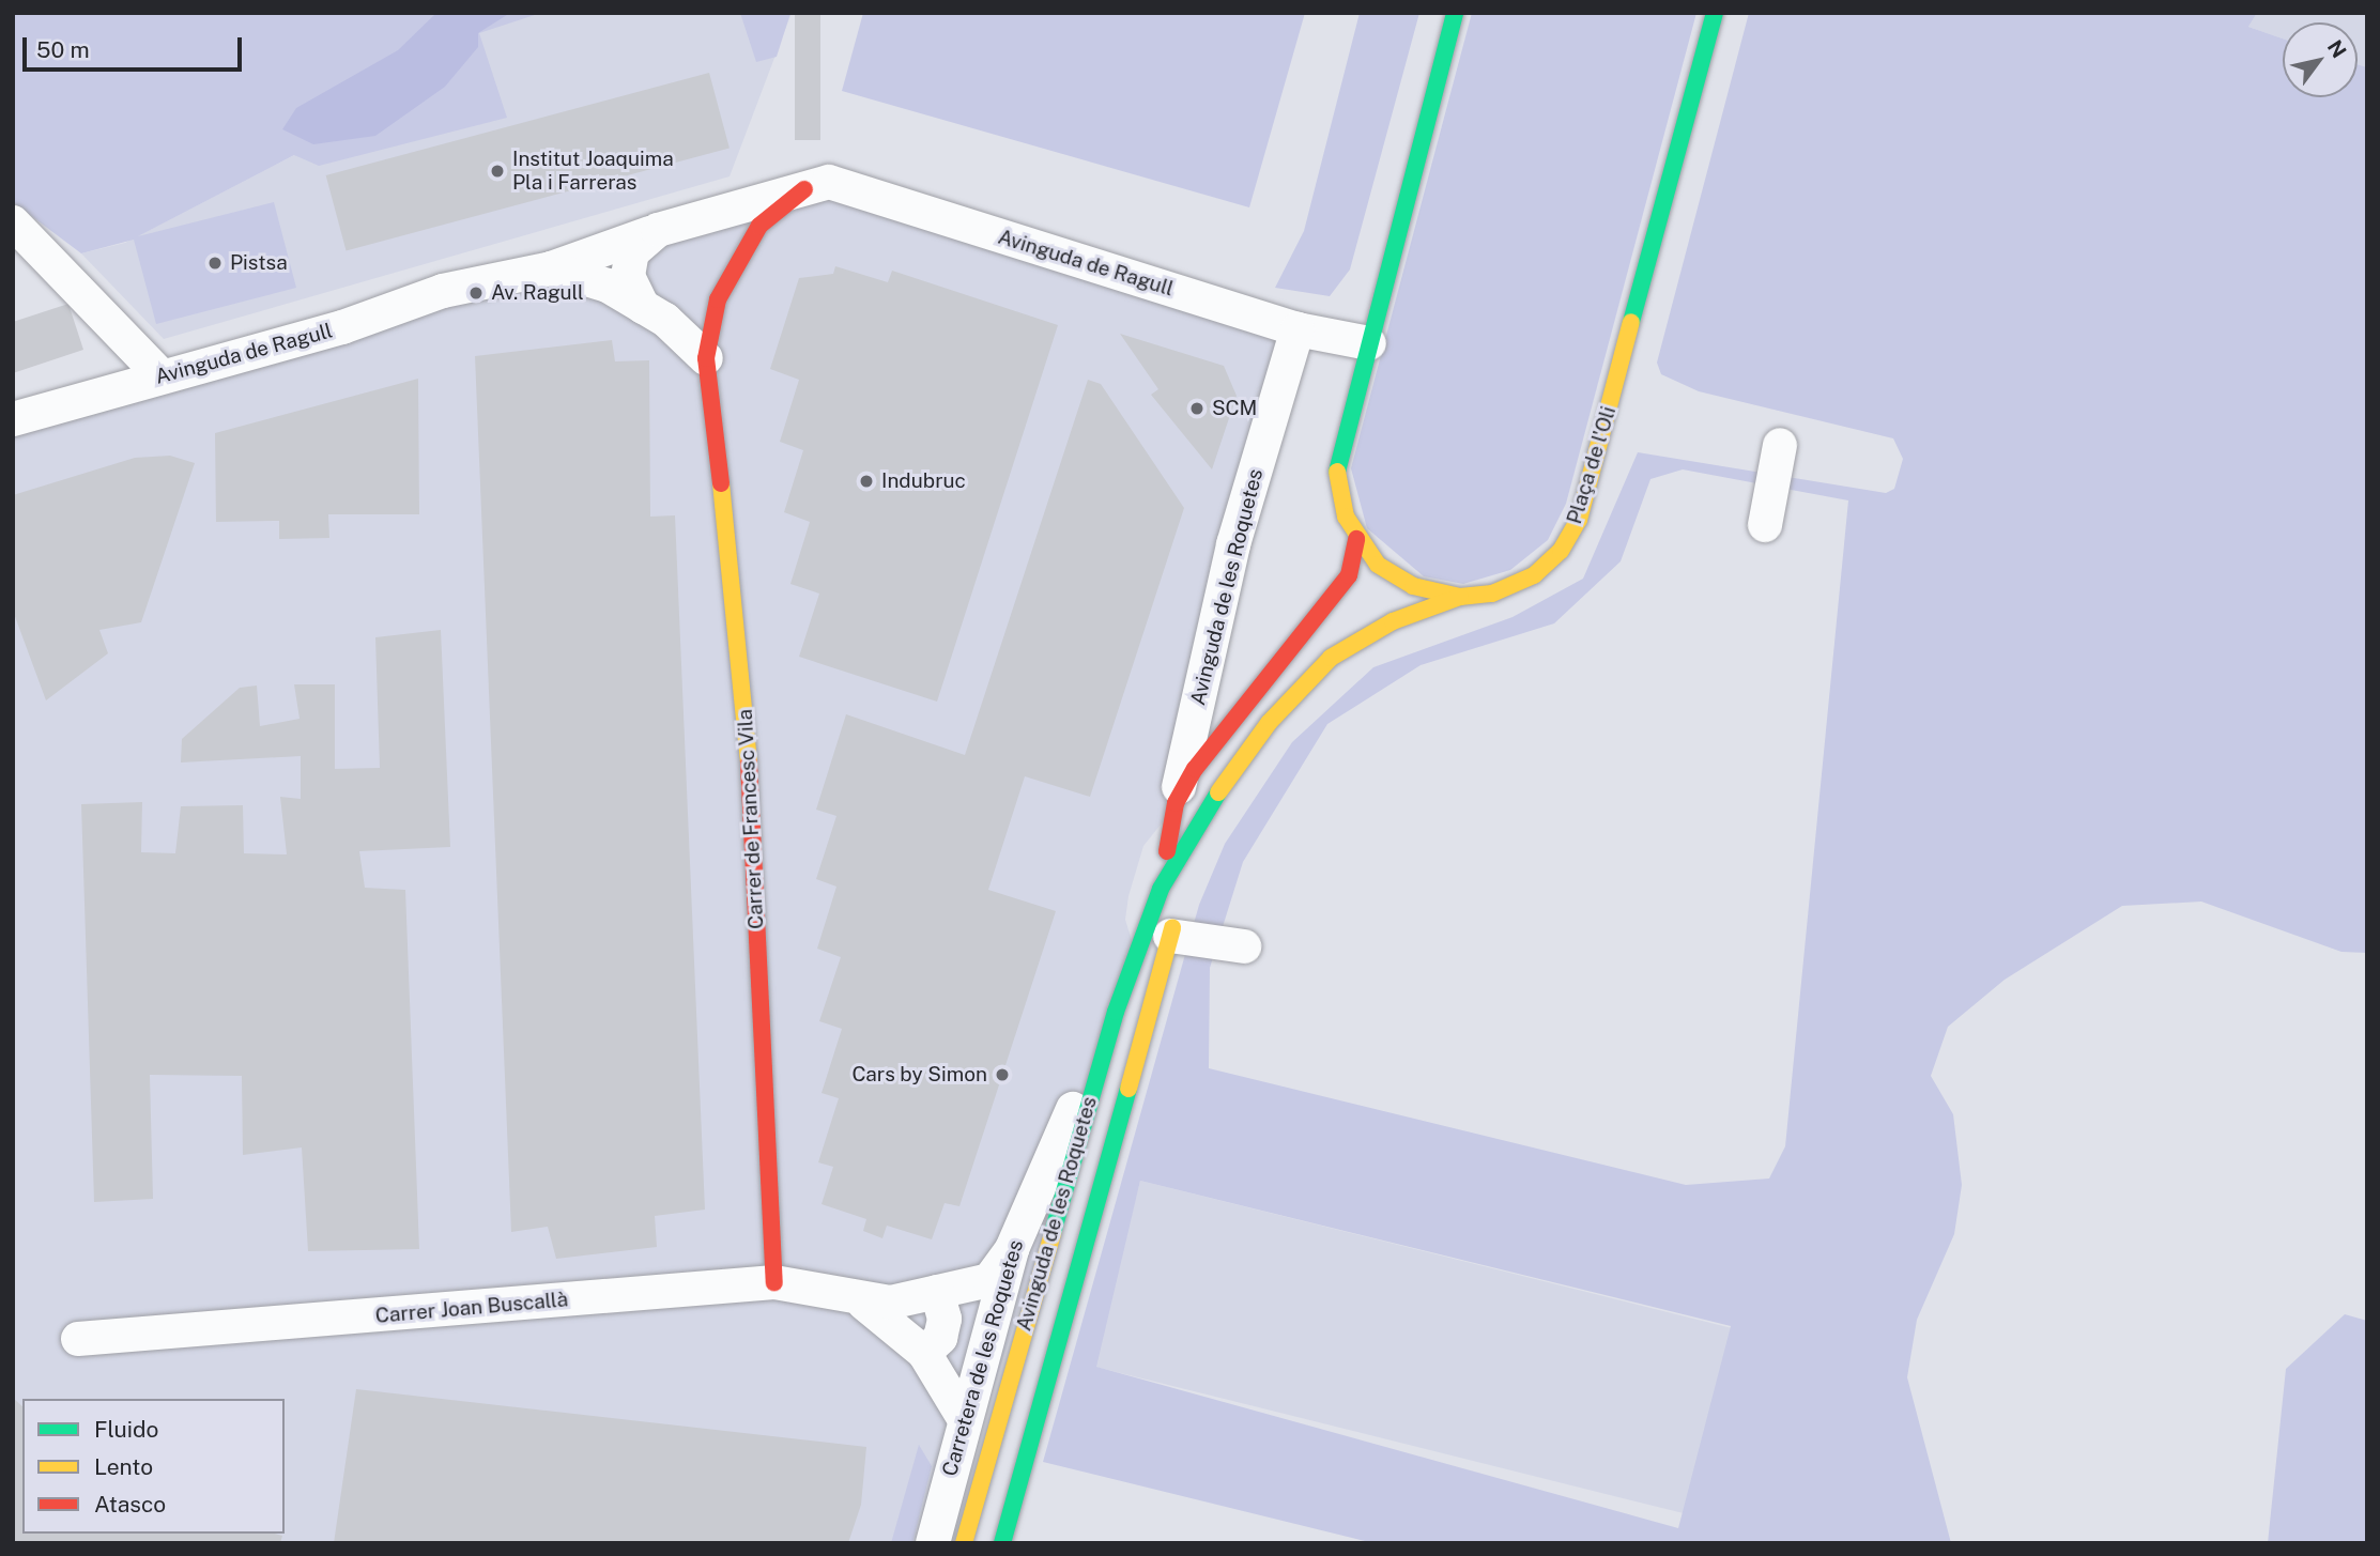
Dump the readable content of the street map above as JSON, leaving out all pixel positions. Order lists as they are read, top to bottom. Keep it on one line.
{"streets":{"main road":["Plaça de l'Oli","Avinguda de les Roquetes","Carrer de Francesc Vila"],"street":["Avinguda de Ragull","Carrer Joan Buscallà","Carretera de les Roquetes"]},"crossings":[["Avinguda de Ragull","Plaça de l'Oli"],["Avinguda de Ragull","Avinguda de les Roquetes"],["Plaça de l'Oli","Avinguda de les Roquetes"],["Avinguda de les Roquetes","Carretera de les Roquetes"],["Carrer de Francesc Vila","Carrer Joan Buscallà"],["Carrer Joan Buscallà","Carretera de les Roquetes"]],"places":["Institut Joaquima Pla i Farreras","Pistsa","Av. Ragull","SCM","Indubruc","Cars by Simon"],"legend":["Fluido","Lento","Atasco"],"scale_bar":"50 m","north":"top right"}
